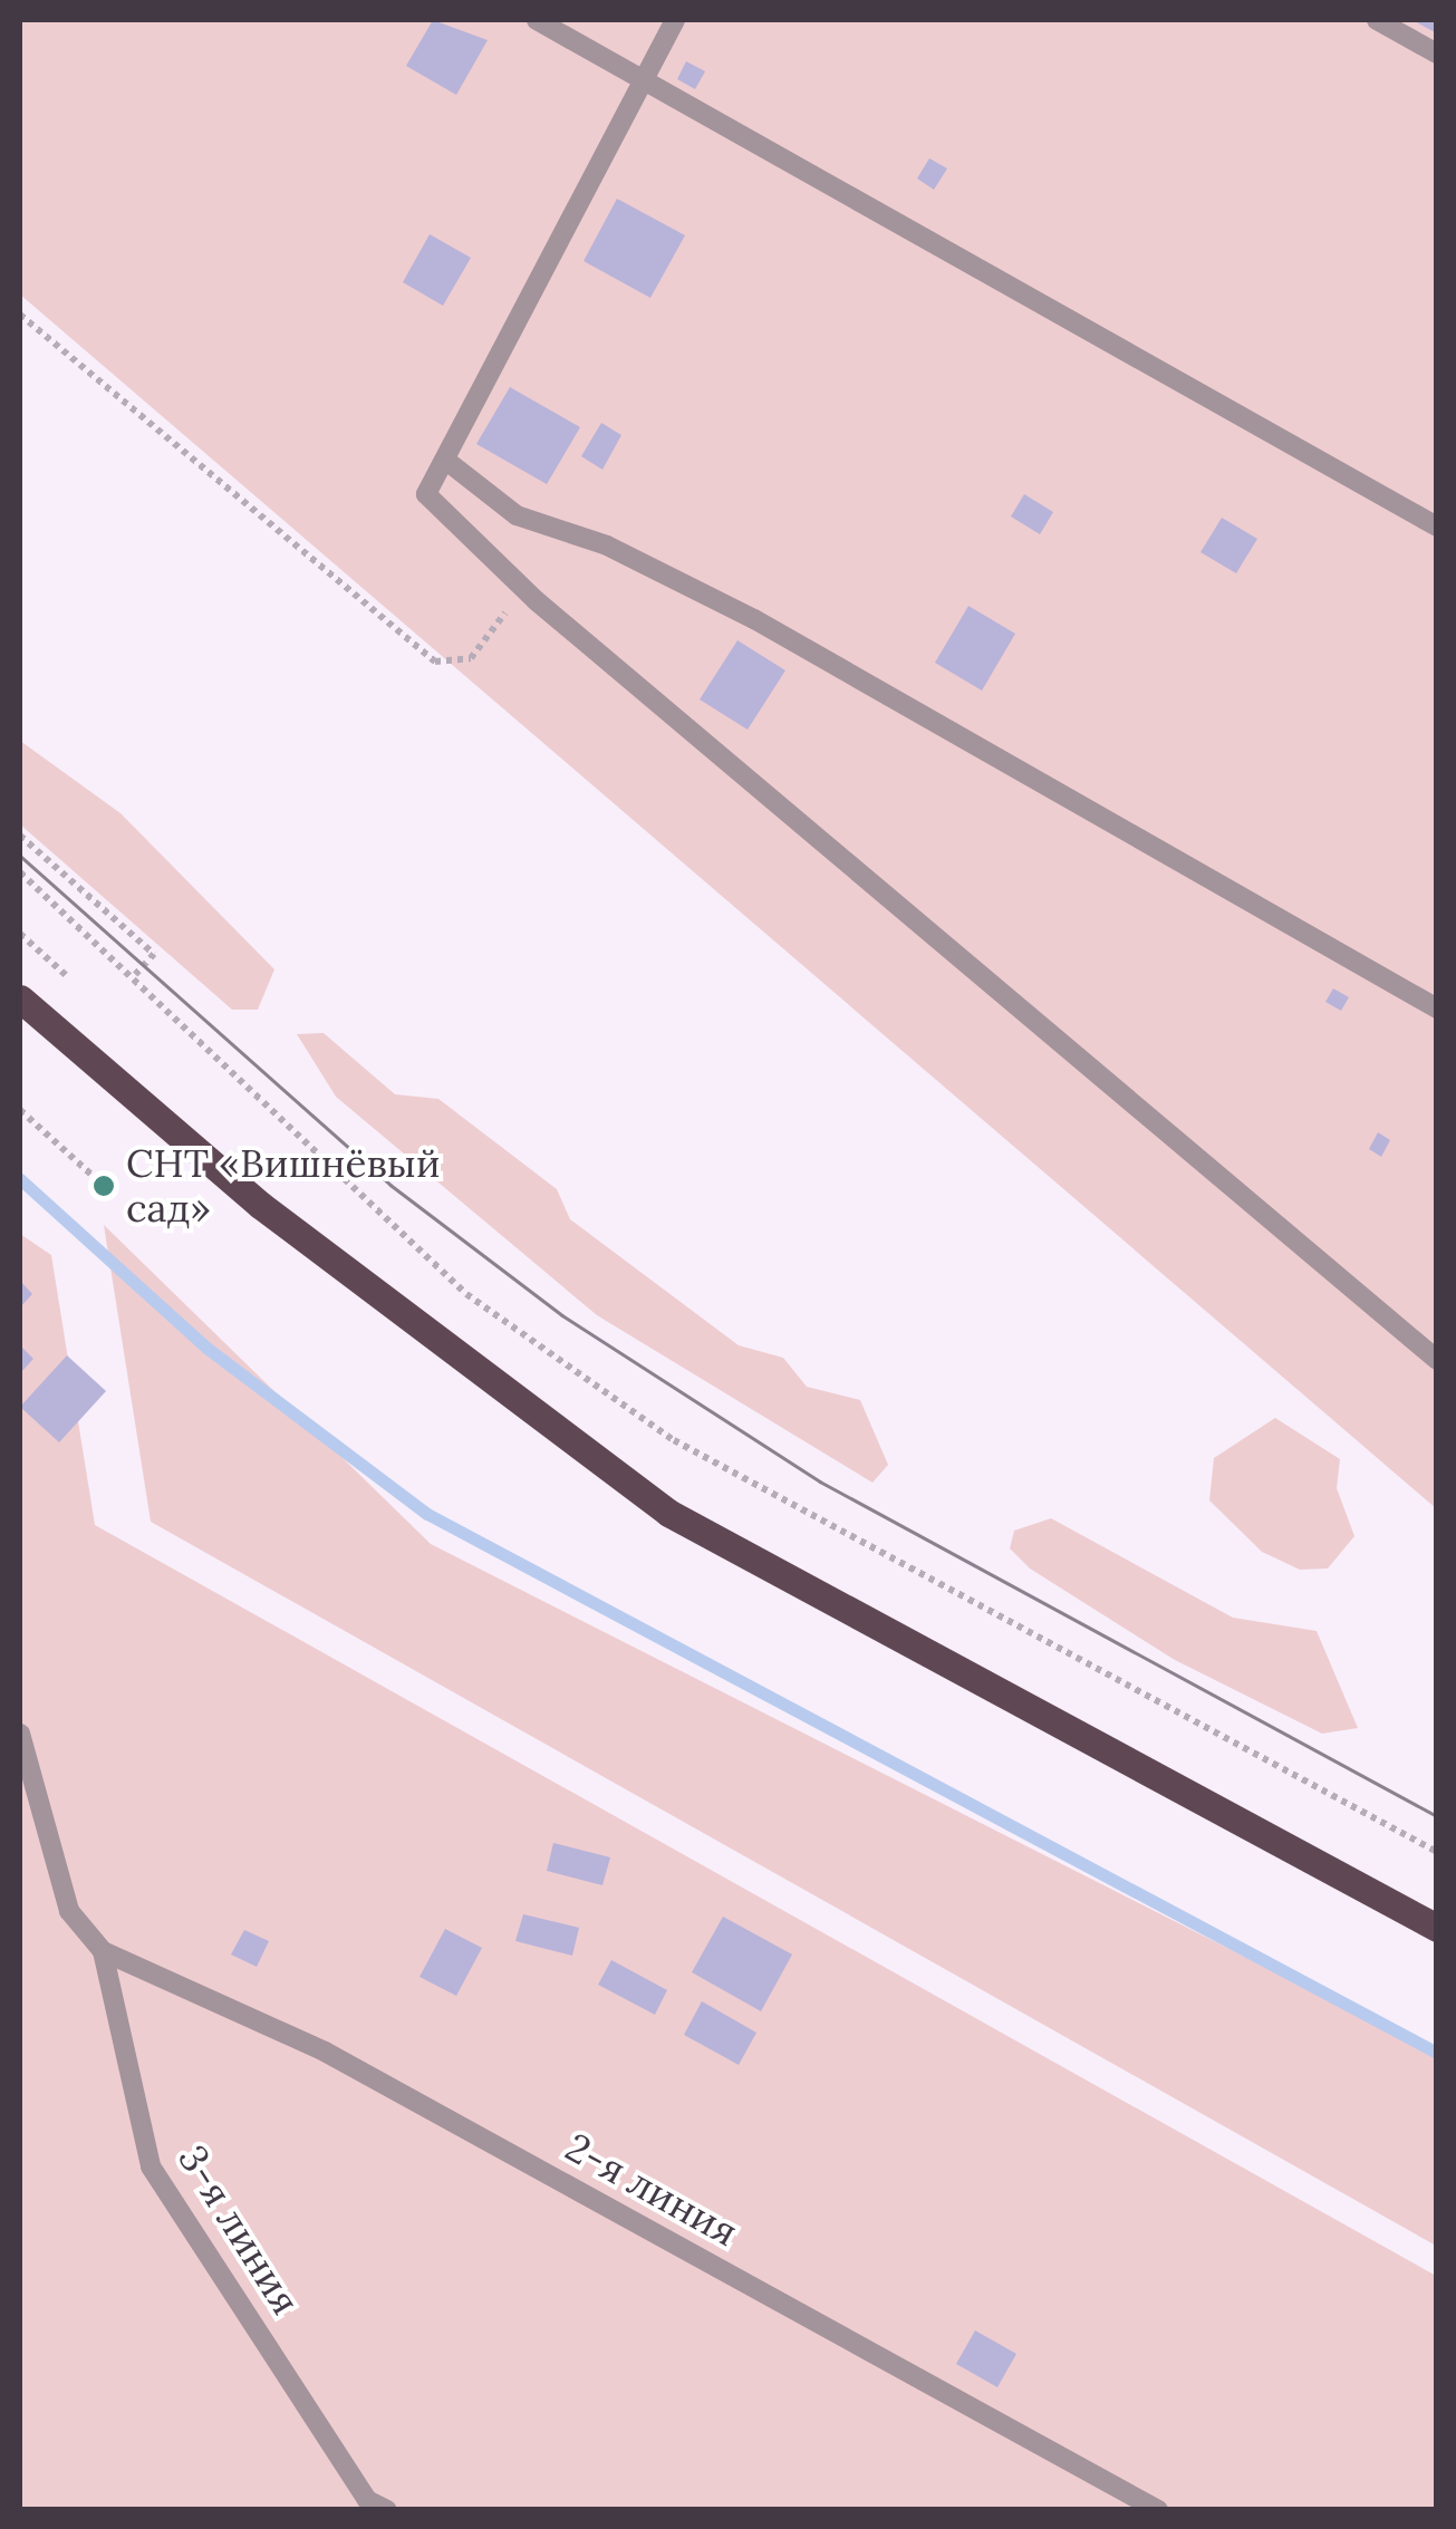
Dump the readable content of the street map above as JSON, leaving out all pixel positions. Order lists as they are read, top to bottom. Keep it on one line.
{"streets":{"lane":["2-я линия","3-я линия"]},"crossings":[["2-я линия","3-я линия"]],"places":["СНТ «Вишнёвый сад»"]}
